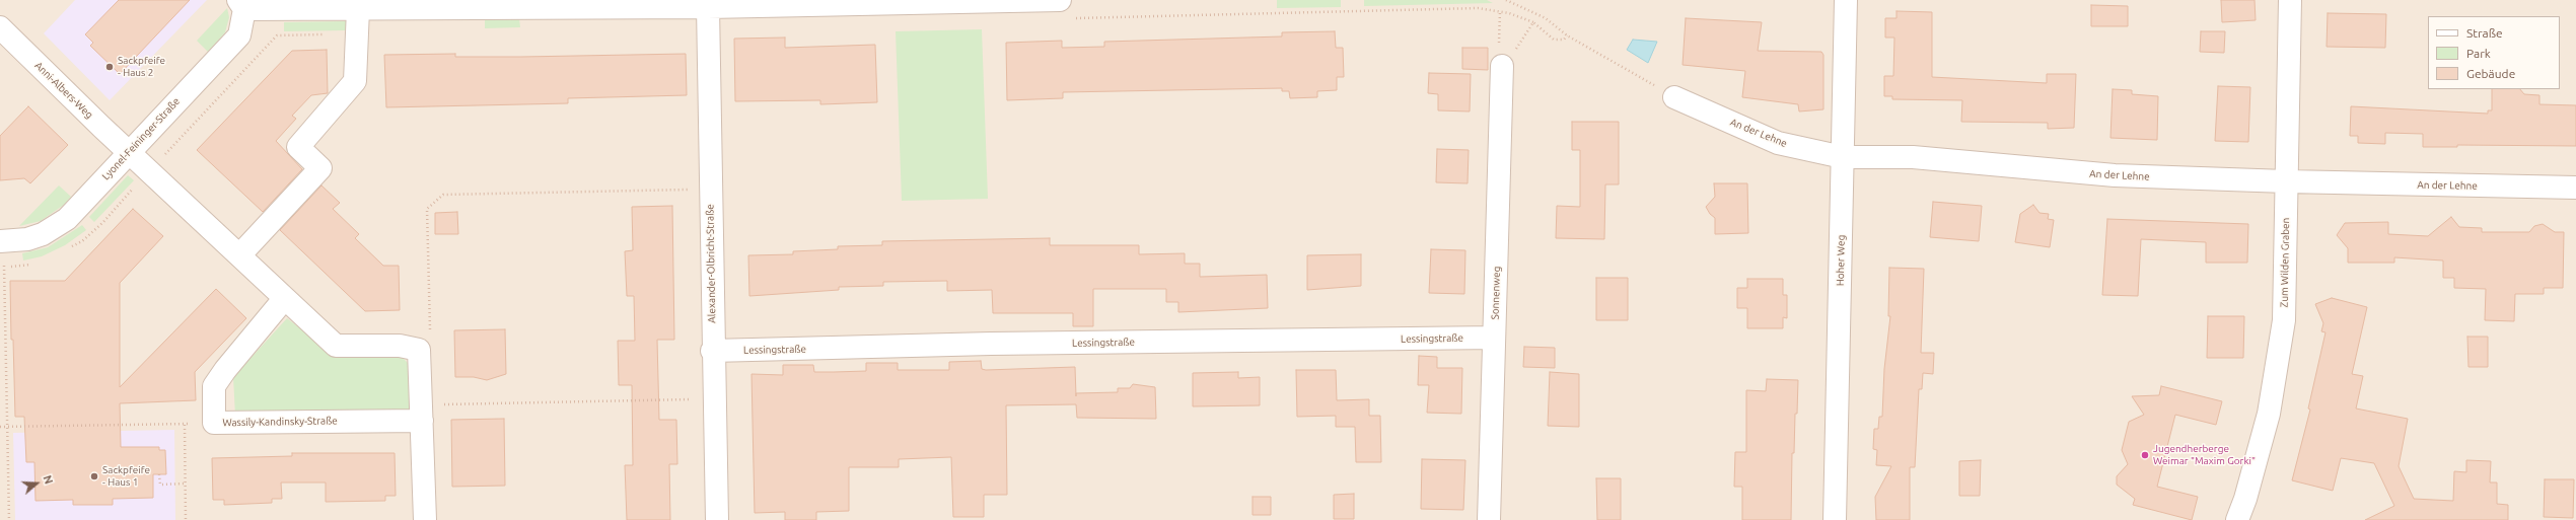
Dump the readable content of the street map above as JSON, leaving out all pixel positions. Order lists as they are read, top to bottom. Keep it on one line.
{"streets":{"street":["Anni-Albers-Weg","An der Lehne","Lyonel-Feininger-Straße","Hoher Weg","Zum Wilden Graben","Alexander-Olbricht-Straße","Sonnenweg","Lessingstraße","Wassily-Kandinsky-Straße"]},"crossings":[["Anni-Albers-Weg","Lyonel-Feininger-Straße"],["An der Lehne","Hoher Weg"],["An der Lehne","Zum Wilden Graben"],["Alexander-Olbricht-Straße","Lessingstraße"],["Sonnenweg","Lessingstraße"]],"places":["Sackpfeife - Haus 2","Jugendherberge Weimar \"Maxim Gorki\"","Sackpfeife - Haus 1"],"legend":["Straße","Park","Gebäude"],"north":"right"}
